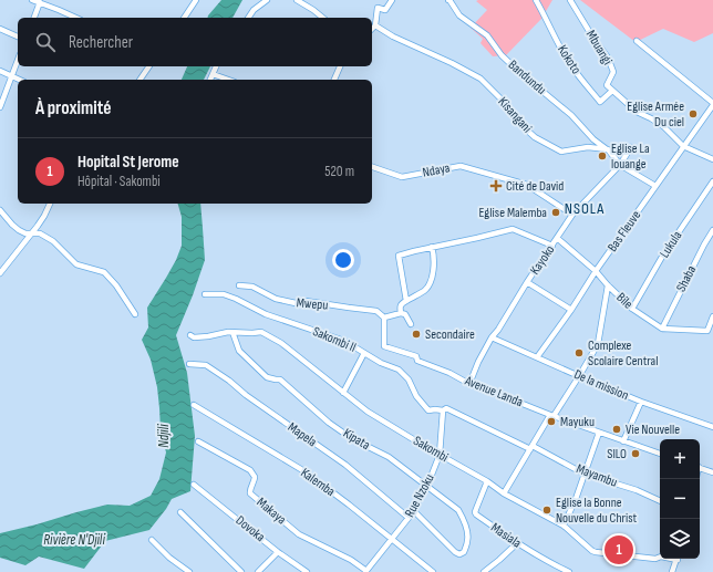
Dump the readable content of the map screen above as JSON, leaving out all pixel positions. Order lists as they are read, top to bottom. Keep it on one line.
{"streets":{"street":["Mbuangi","Kokoto","Bandundu","Kisangani","Ndaya","Bas Fleuve","Lukula","Kayoko","Shaba","Bile","Mwepu","Sakombi II","De la mission","Avenue Landa","Mapela","Kipata","Sakombi","Mayambu","Kalemba","Rue Nzoku","Makaya","Dovoka","Masiala"]},"crossings":[["Mbuangi","Kokoto"],["Bandundu","Kisangani"],["Ndaya","Kayoko"],["Bas Fleuve","Bile"],["Bas Fleuve","De la mission"],["Lukula","Bile"],["Kayoko","Bile"],["Kayoko","De la mission"],["Kayoko","Avenue Landa"],["Shaba","Bile"],["Mwepu","Avenue Landa"],["Sakombi II","Mayambu"],["Sakombi II","Rue Nzoku"],["Mapela","Rue Nzoku"],["Kipata","Sakombi"],["Kipata","Rue Nzoku"],["Sakombi","Rue Nzoku"],["Sakombi","Masiala"],["Mayambu","Rue Nzoku"],["Kalemba","Rue Nzoku"],["Rue Nzoku","Makaya"]],"districts":["NSOLA"],"water":["Ndjili","Rivière N'Djili"],"places":{"other":["Eglise Armée Du ciel","Eglise La louange","Eglise Malemba","Secondaire","Complexe Scolaire Central","Mayuku","Vie Nouvelle","SILO","Eglise la Bonne Nouvelle du Christ"],"health":["Cité de David"]},"page":{"search":"Rechercher","heading":"À proximité","list":[{"mark":"1","name":"Hopital St Jerome","note":"Hôpital · Sakombi","value":"520 m"}],"map_buttons":["+","−"],"pins":"1"}}
